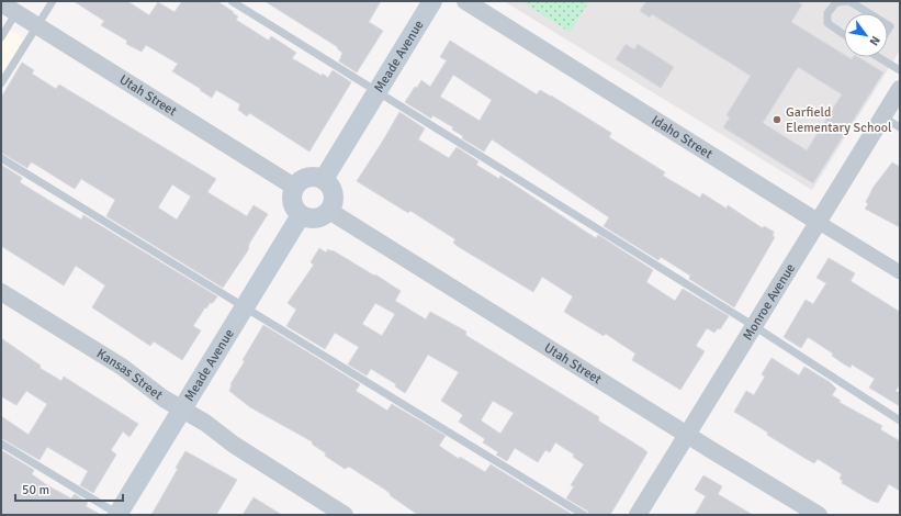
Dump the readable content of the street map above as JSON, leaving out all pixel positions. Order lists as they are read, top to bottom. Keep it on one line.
{"streets":{"main road":["Meade Avenue"],"street":["Utah Street","Idaho Street","Monroe Avenue","Kansas Street"]},"crossings":[["Meade Avenue","Utah Street"],["Meade Avenue","Kansas Street"],["Utah Street","Monroe Avenue"],["Idaho Street","Monroe Avenue"]],"places":["Garfield Elementary School"],"scale_bar":"50 m","north":"bottom right"}
